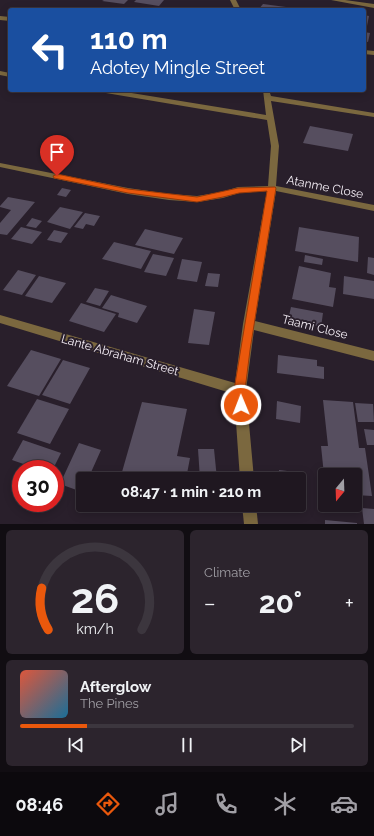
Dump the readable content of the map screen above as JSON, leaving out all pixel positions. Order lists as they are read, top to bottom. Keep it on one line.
{"streets":{"street":["Atanme Close","Taami Close","Lante Abraham Street"]},"north":"bottom","page":{"turn":["110 m","Adotey Mingle Street"],"limit":"30","trip":"08:47 · 1 min · 210 m","tile":"Climate","heat":["−","20°","+"],"song":["Afterglow","The Pines"],"tabs":"08:46","gauge":["26","km/h"]}}
